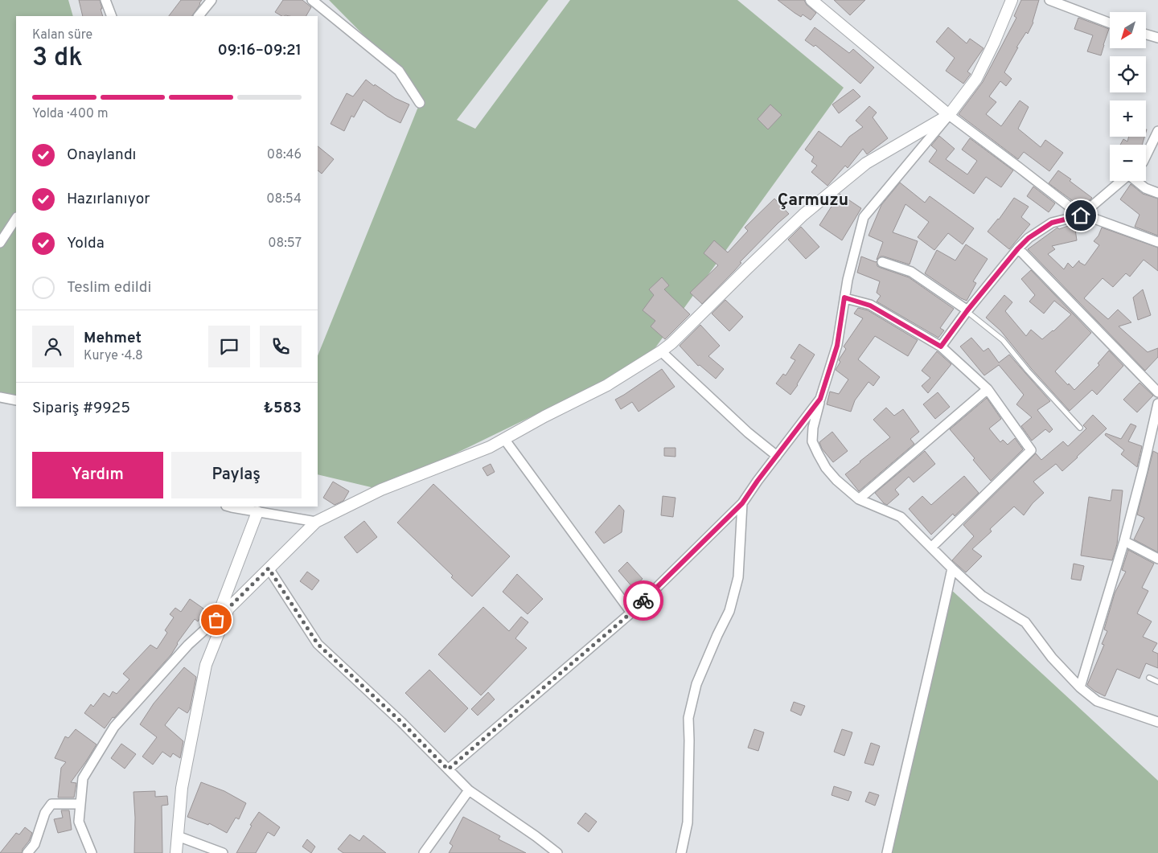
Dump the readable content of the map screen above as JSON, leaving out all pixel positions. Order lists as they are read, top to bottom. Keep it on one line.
{"districts":["Çarmuzu"],"north":"bottom left","page":{"map_buttons":["+","−"],"heading":["3 dk","Kalan süre","09:16–09:21"],"panel":["Mehmet","Kurye · 4.8","Sipariş #9925","₺583"],"bar":"Yolda · 400 m","list":[["Onaylandı","08:46"],["Hazırlanıyor","08:54"],["Yolda","08:57"],"Teslim edildi"],"buttons":["Yardım","Paylaş"]}}
